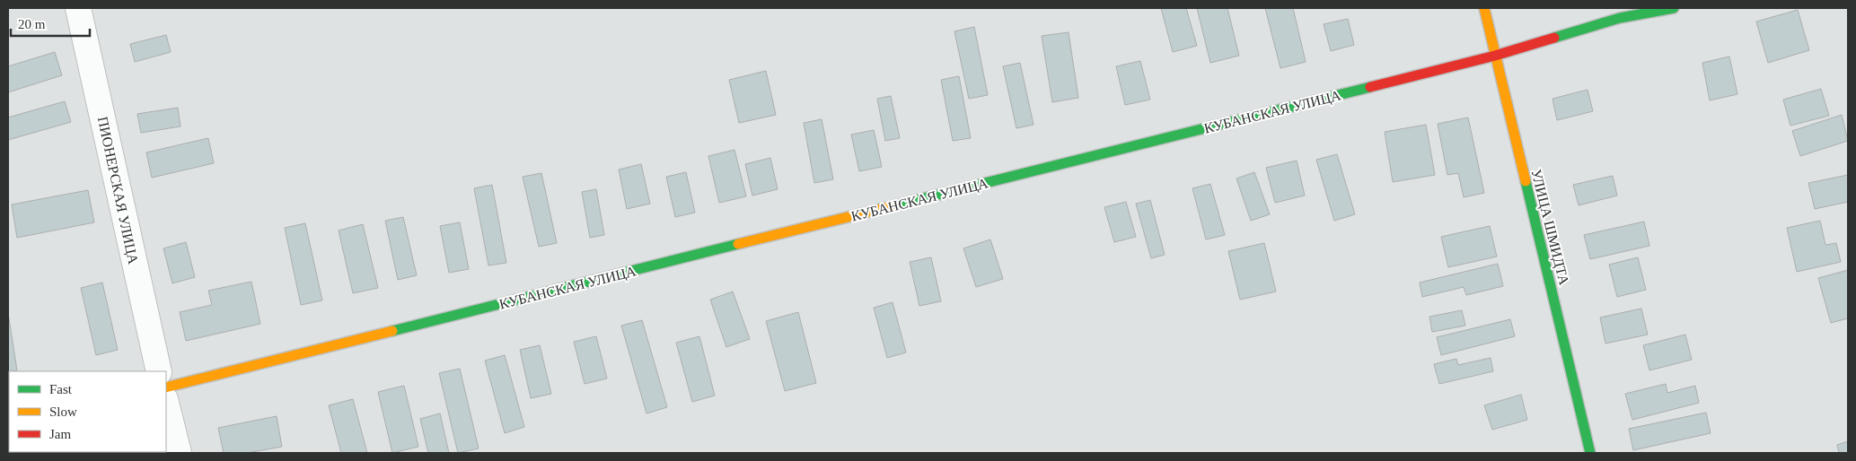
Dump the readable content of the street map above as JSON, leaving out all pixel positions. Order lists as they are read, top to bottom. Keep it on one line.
{"streets":{"street":["КУБАНСКАЯ УЛИЦА","ПИОНЕРСКАЯ УЛИЦА","УЛИЦА ШМИДТА"]},"crossings":[["КУБАНСКАЯ УЛИЦА","УЛИЦА ШМИДТА"]],"legend":["Fast","Slow","Jam"],"scale_bar":"20 m"}
